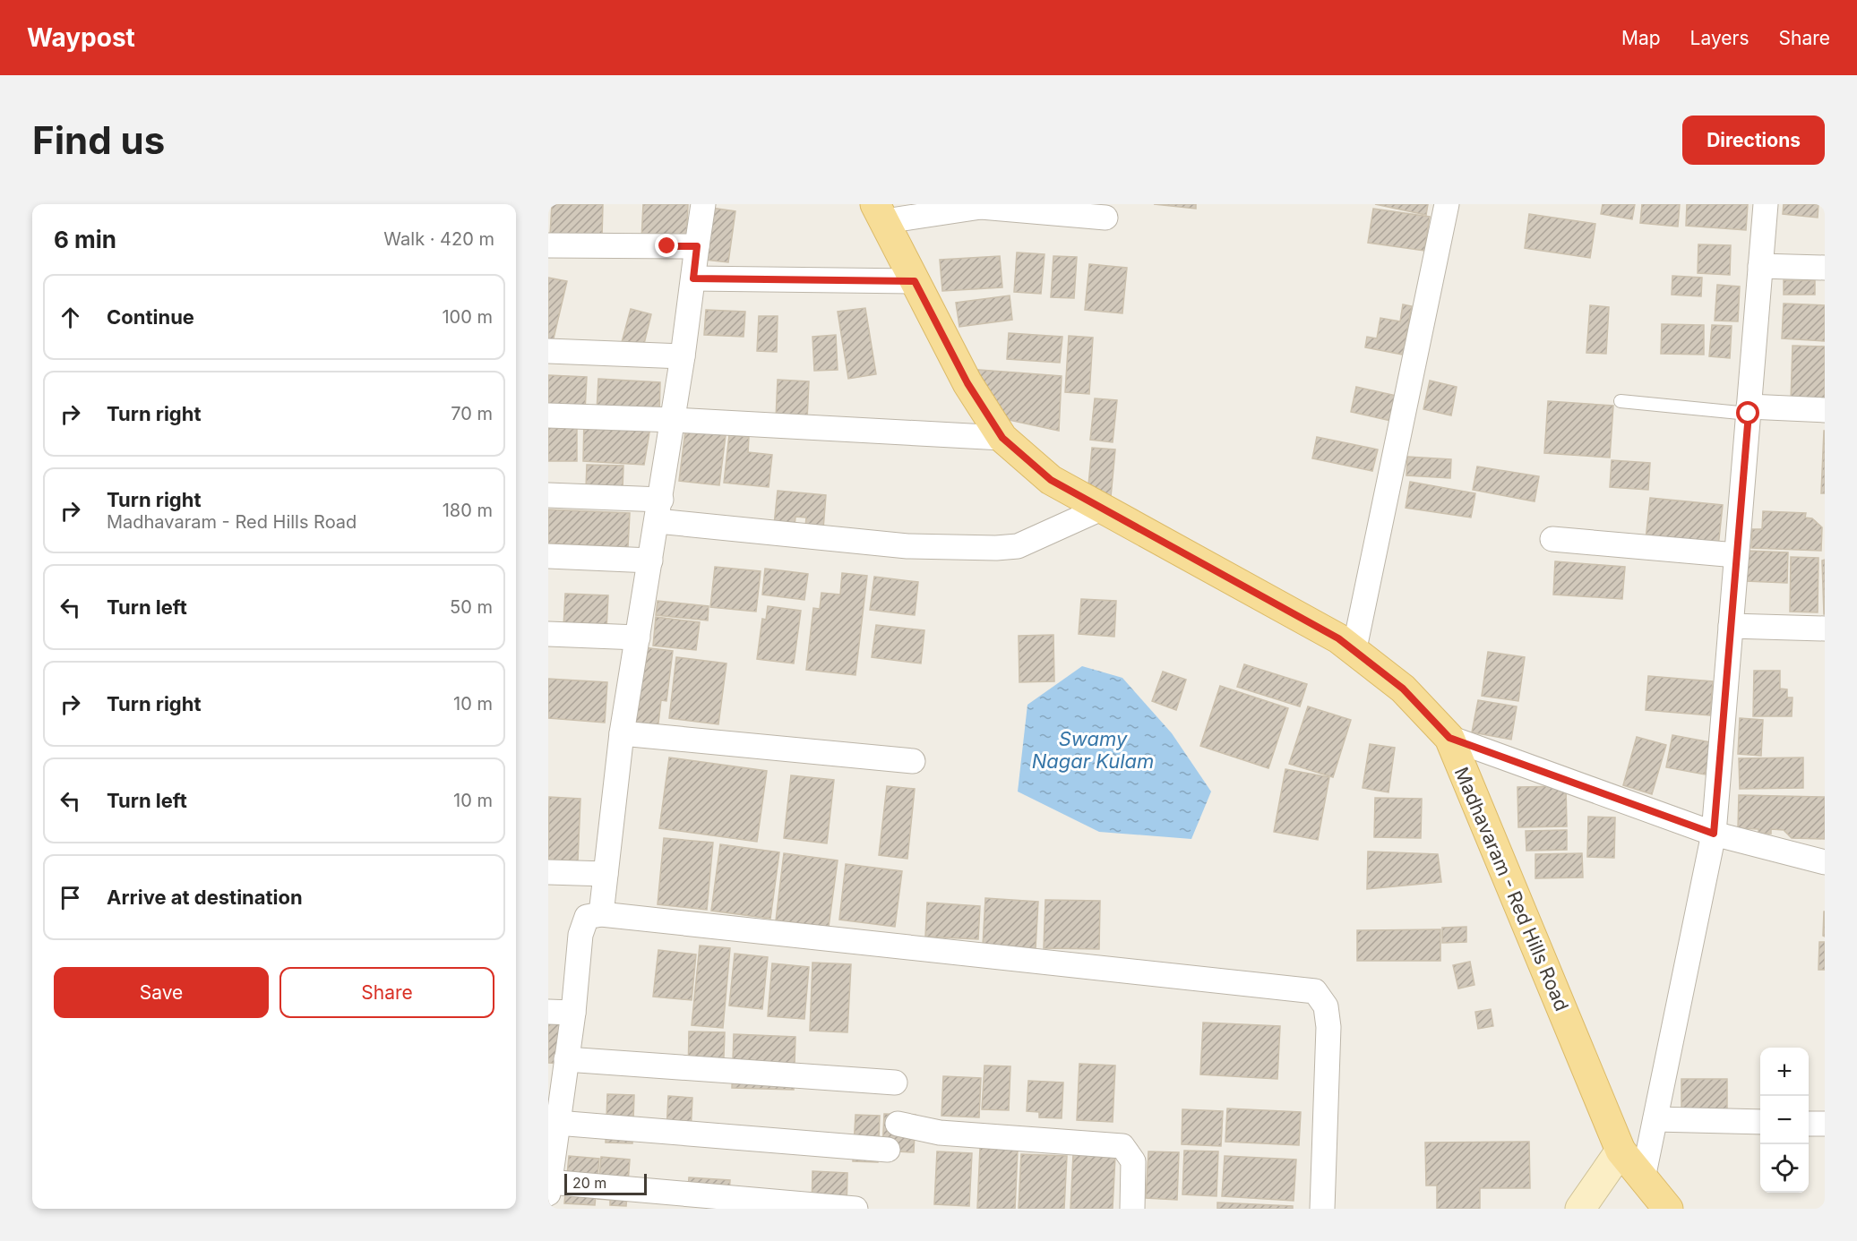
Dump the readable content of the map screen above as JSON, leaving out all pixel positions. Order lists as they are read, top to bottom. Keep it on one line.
{"streets":{"main road":["Madhavaram - Red Hills Road"]},"water":["Swamy Nagar Kulam"],"scale_bar":"20 m","page":{"header":"Waypost","nav":["Map","Layers","Share"],"buttons":["Directions",["Save","Share"]],"title":"Find us","heading":["6 min","Walk · 420 m"],"list":[["Continue","100 m"],["Turn right","70 m"],["Turn right","Madhavaram - Red Hills Road","180 m"],["Turn left","50 m"],["Turn right","10 m"],["Turn left","10 m"],"Arrive at destination"],"map_buttons":["+","−"],"scale":"20 m"}}
